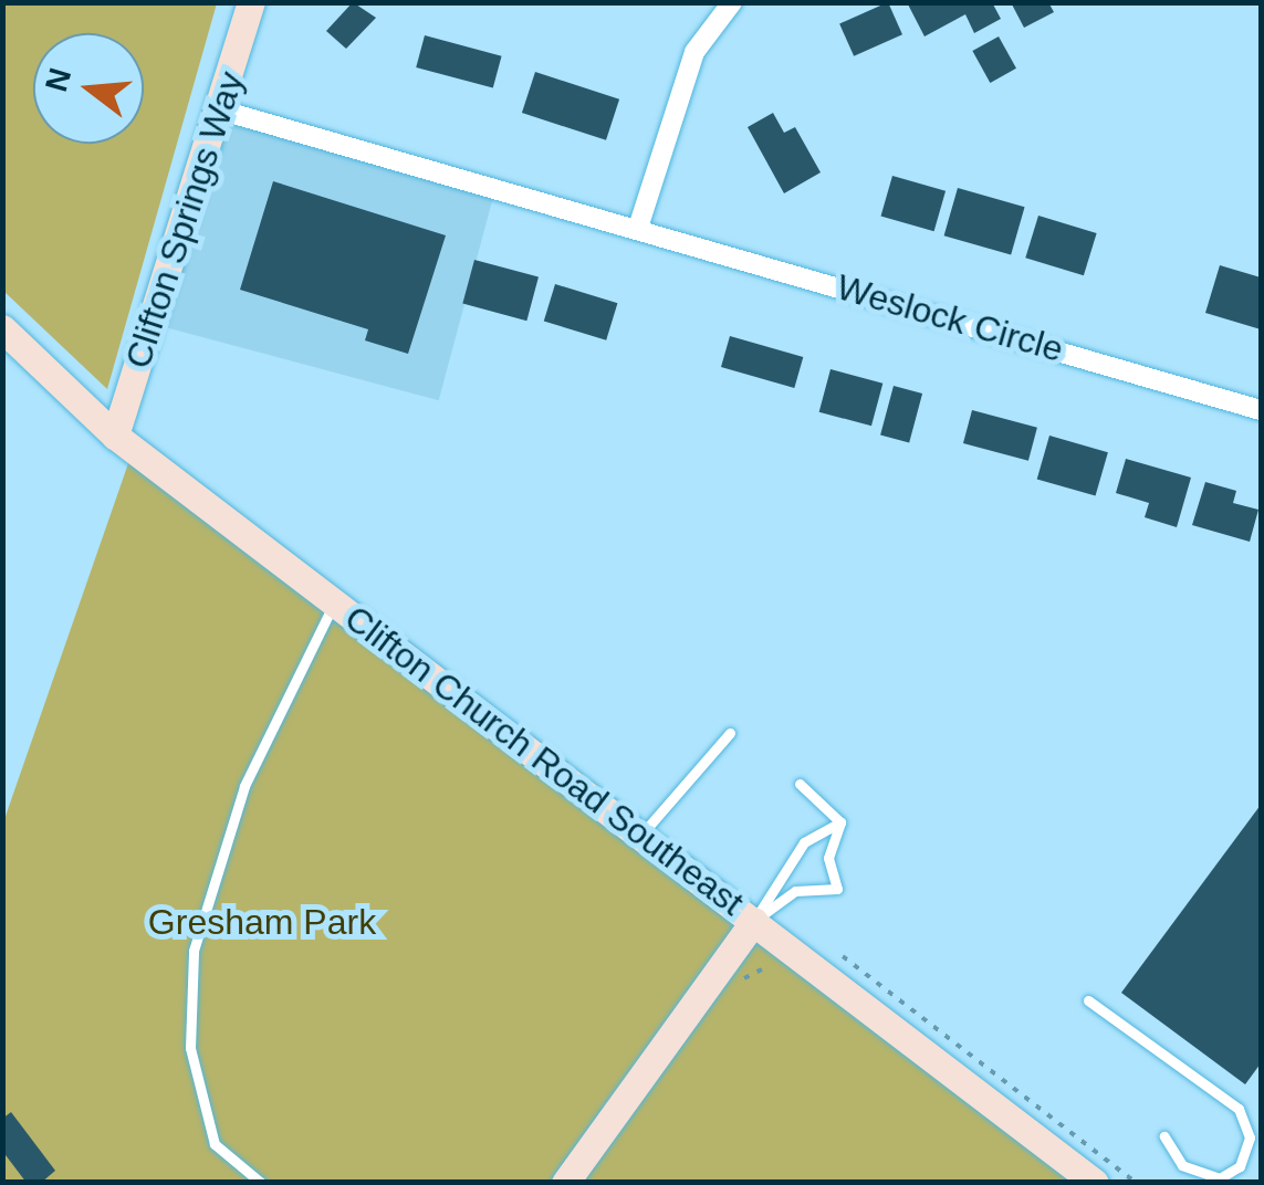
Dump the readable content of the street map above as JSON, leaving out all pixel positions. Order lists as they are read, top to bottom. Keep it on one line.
{"streets":{"street":["Clifton Springs Way","Weslock Circle","Clifton Church Road Southeast"]},"crossings":[["Clifton Springs Way","Weslock Circle"],["Clifton Springs Way","Clifton Church Road Southeast"]],"parks":["Gresham Park"],"north":"left"}
